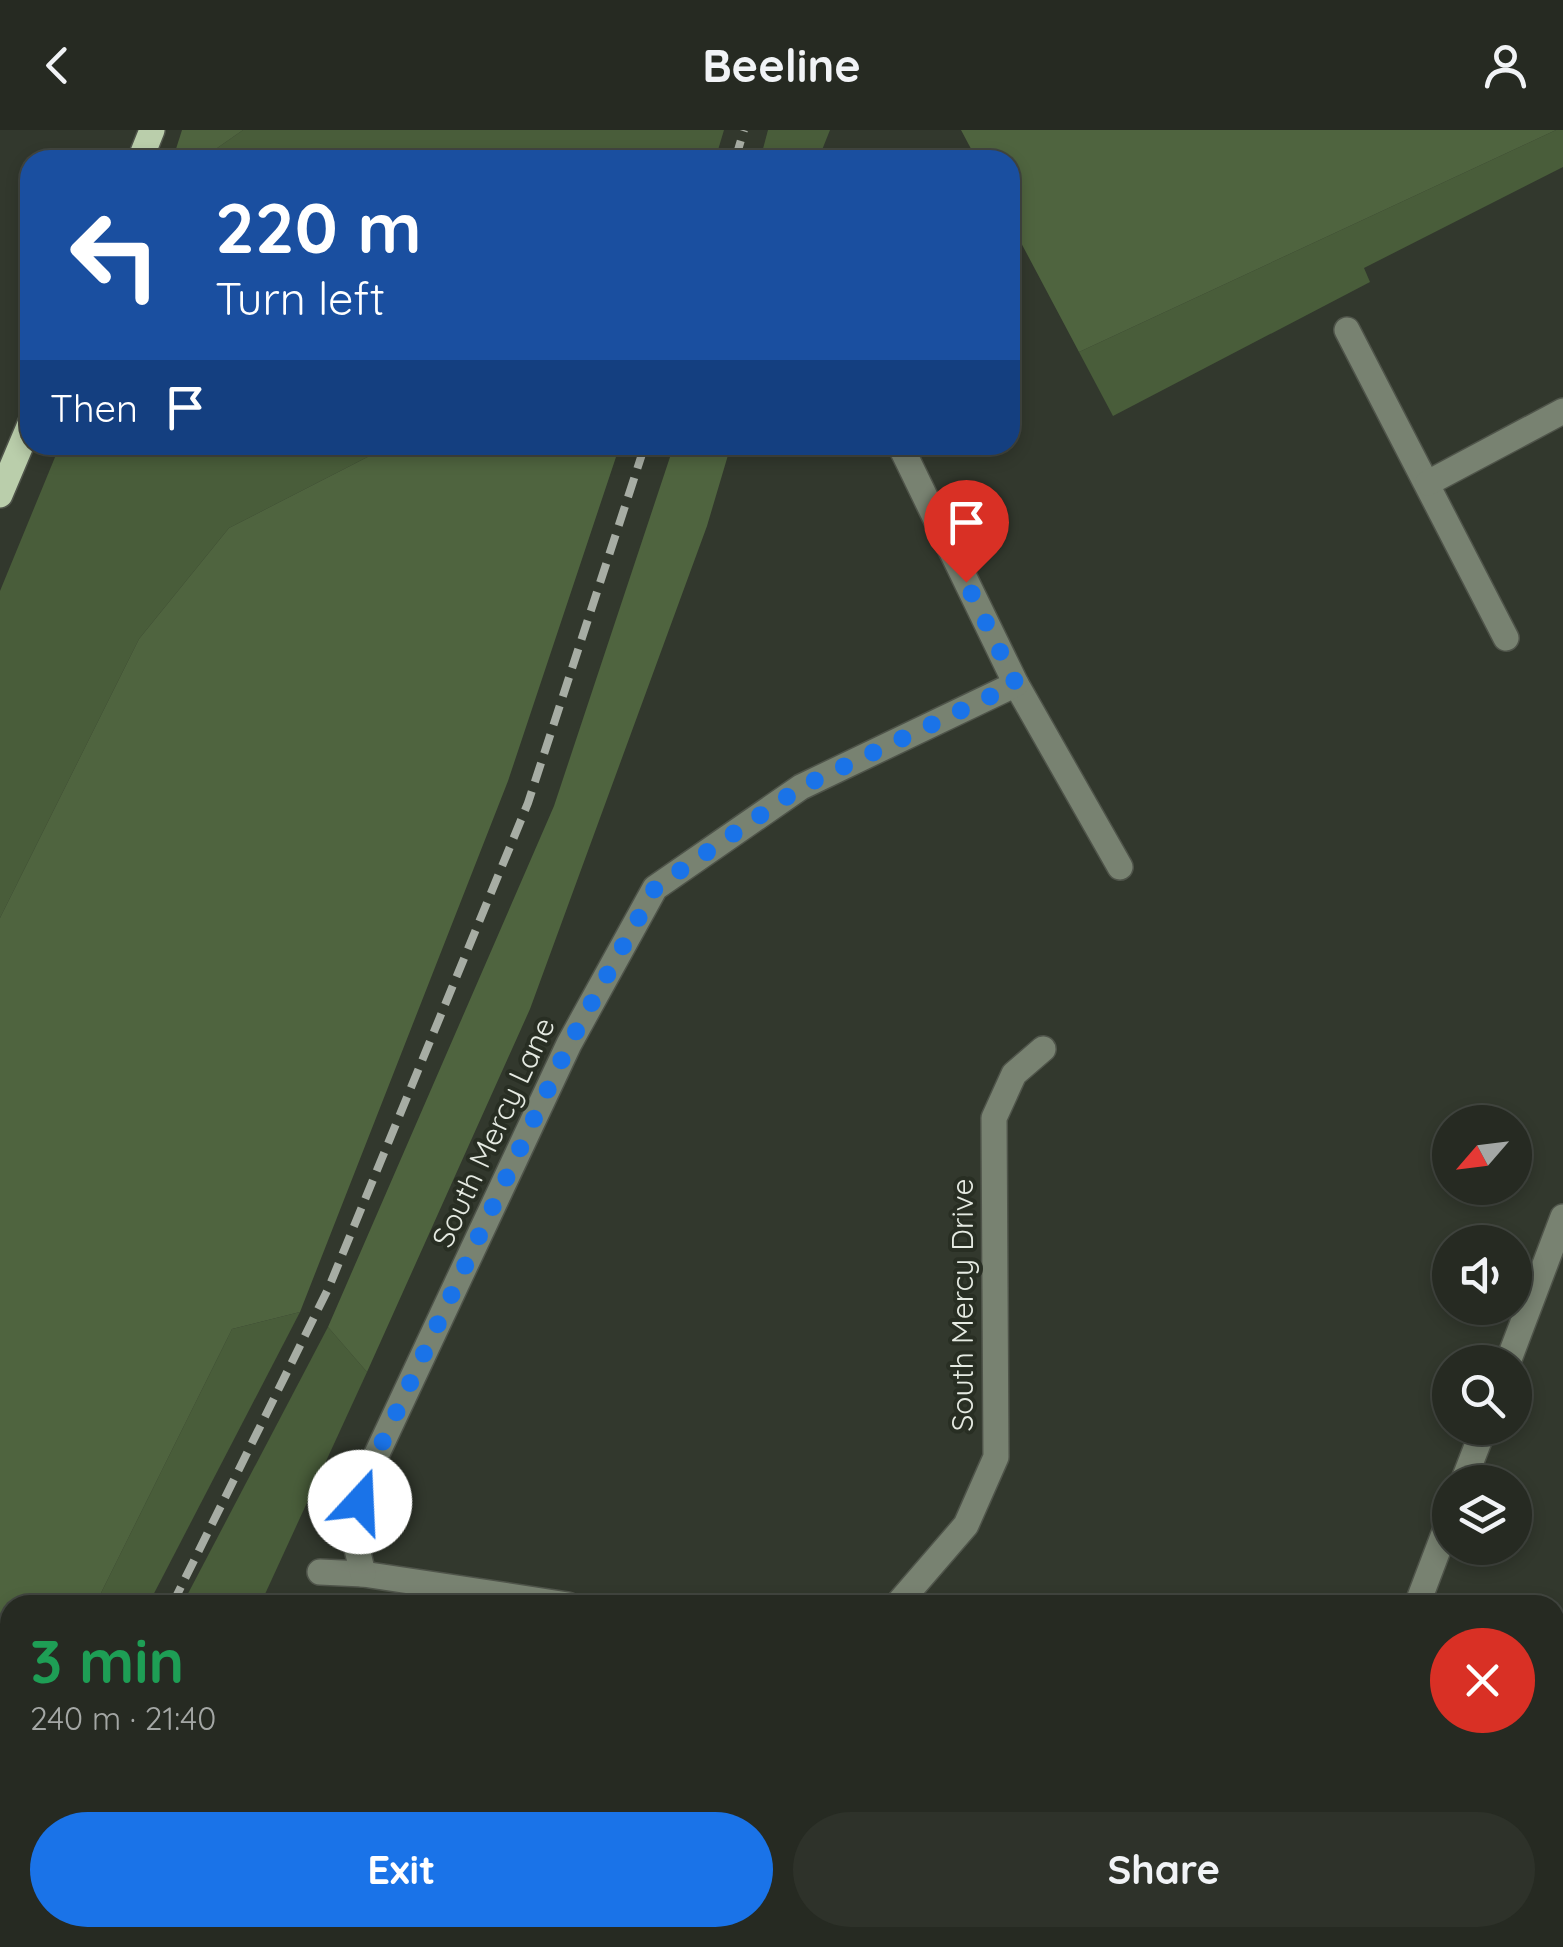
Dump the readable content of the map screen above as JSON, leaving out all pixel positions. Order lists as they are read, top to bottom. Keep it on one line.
{"streets":{"street":["South Mercy Lane","South Mercy Drive"]},"north":"bottom left","page":{"header":"Beeline","turn":["220 m","Turn left"],"then":"Then","heading":["3 min","240 m · 21:40"],"buttons":["Exit","Share"]}}
